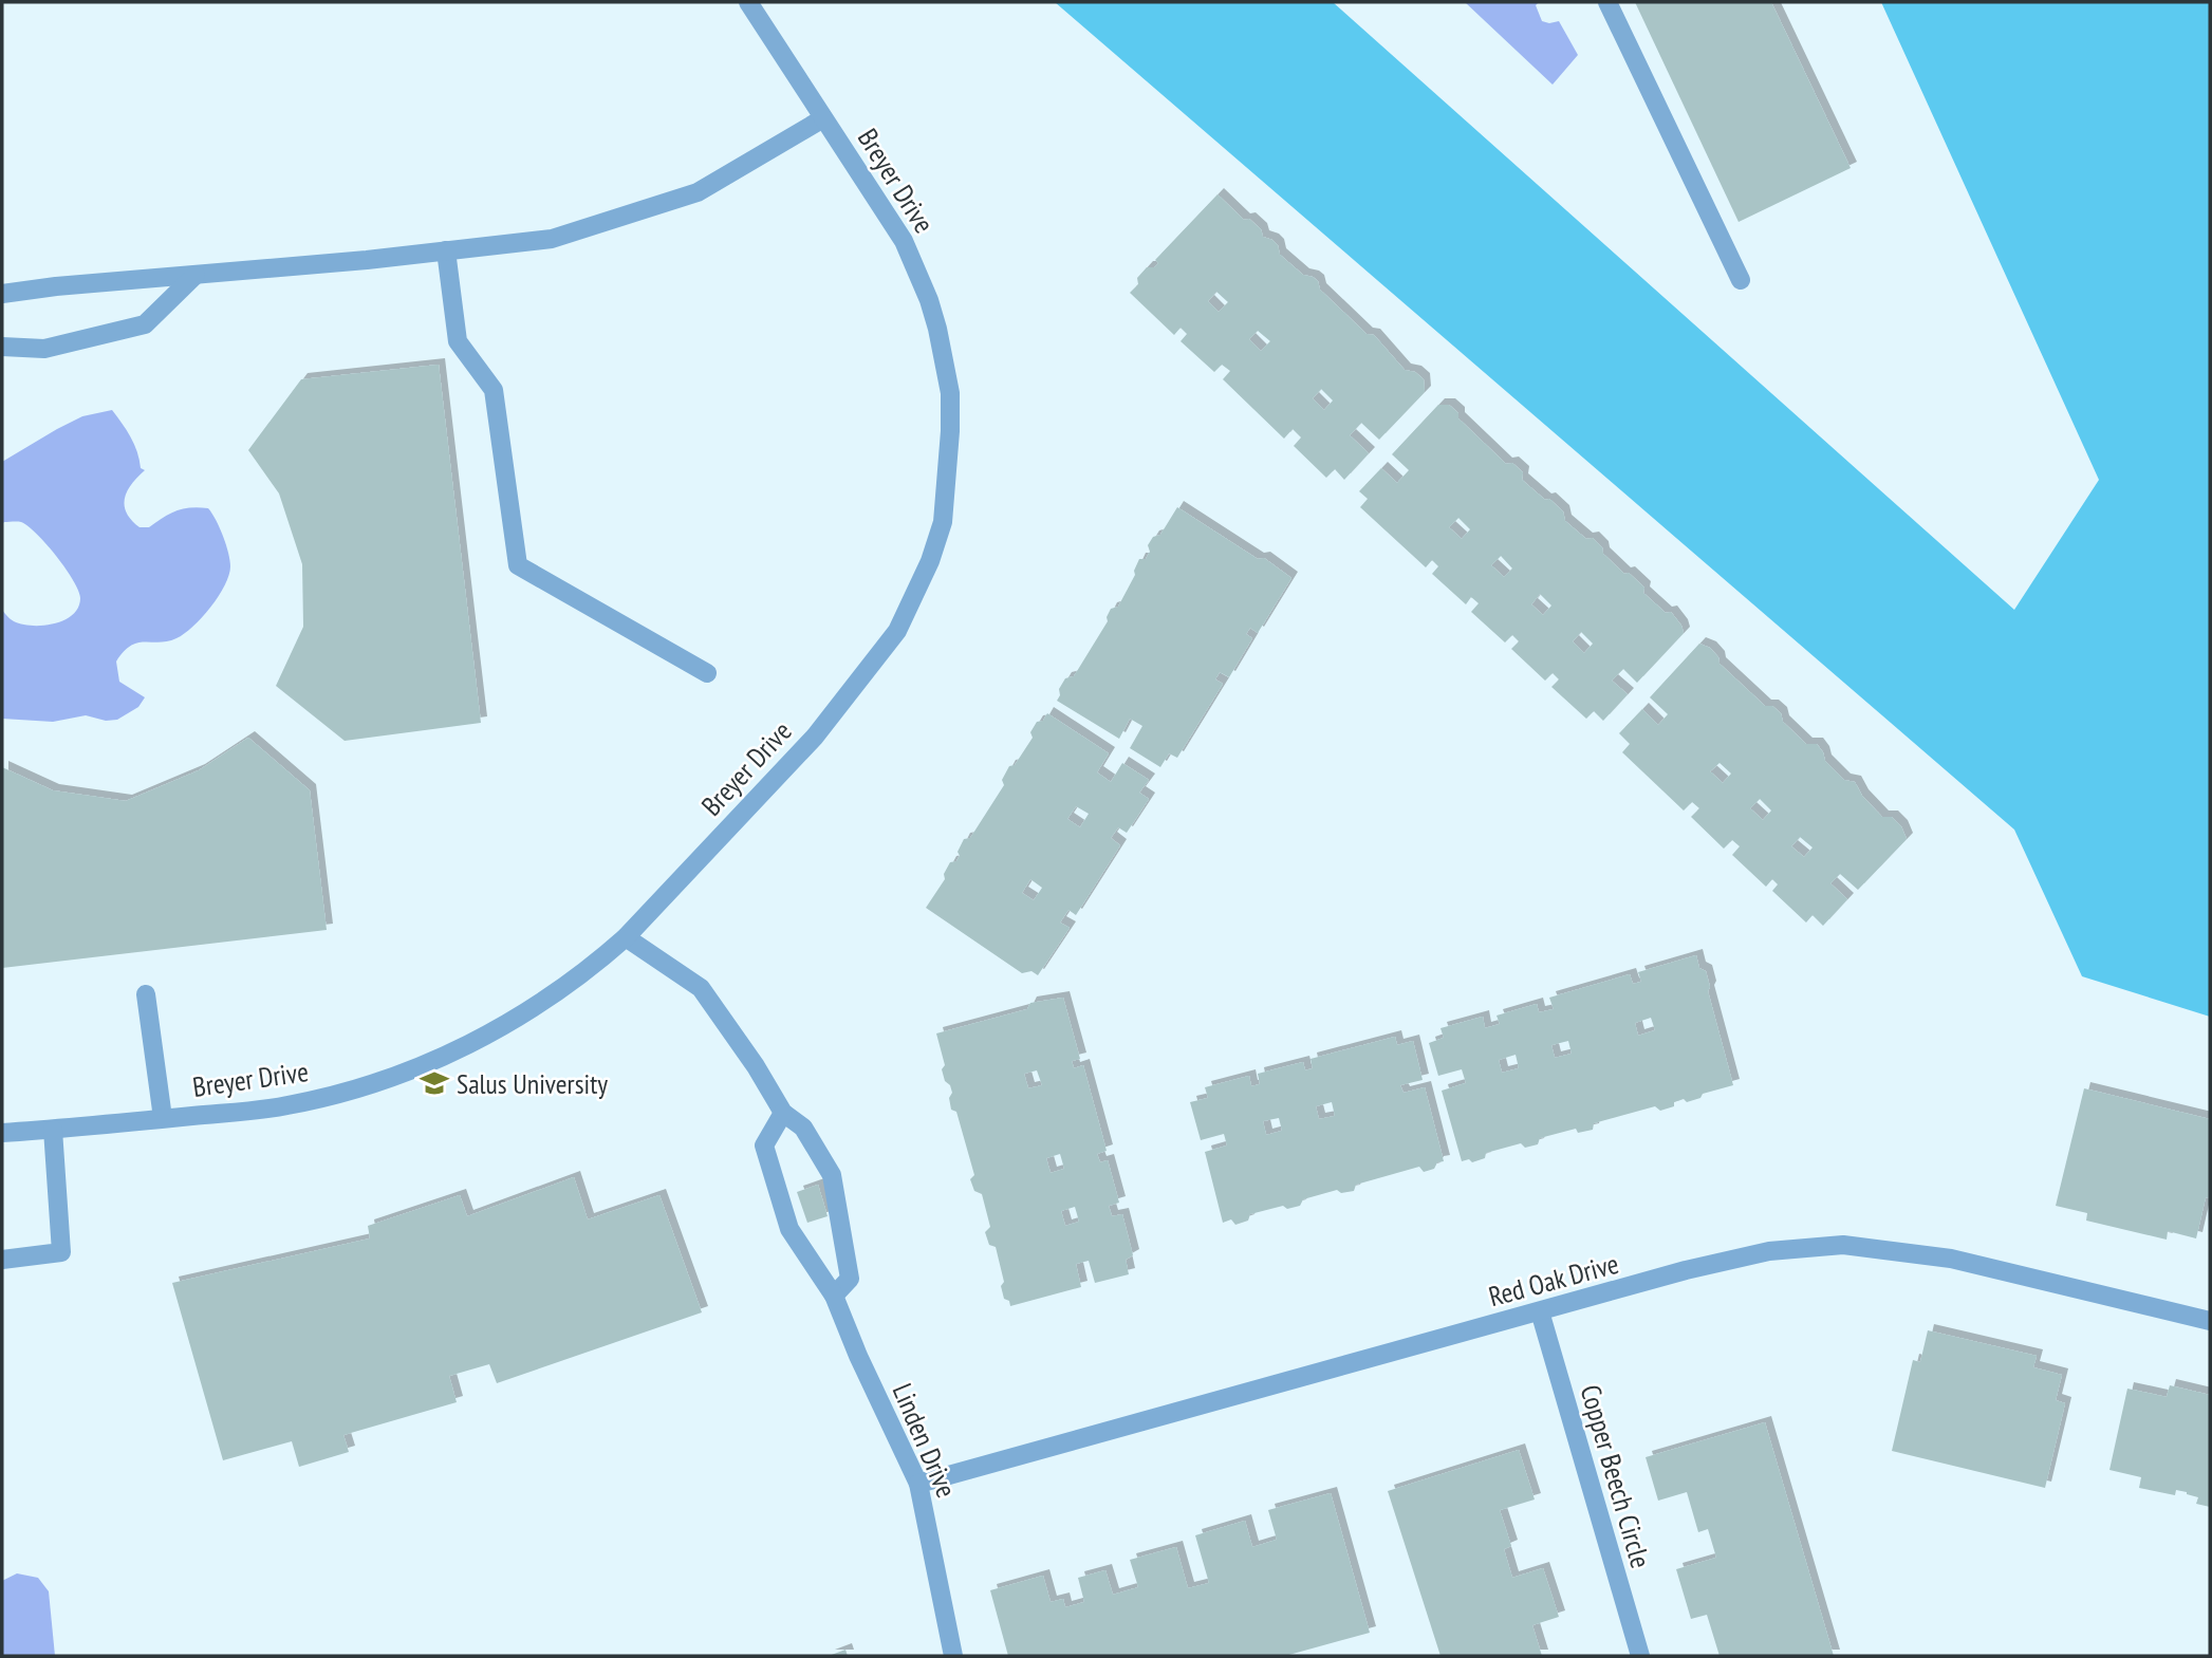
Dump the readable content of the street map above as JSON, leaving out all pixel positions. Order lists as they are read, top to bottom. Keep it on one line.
{"streets":{"street":["Breyer Drive","Red Oak Drive","Linden Drive","Copper Beech Circle"]},"crossings":[["Red Oak Drive","Linden Drive"],["Red Oak Drive","Copper Beech Circle"]],"places":{"school or university":["Salus University"]}}
